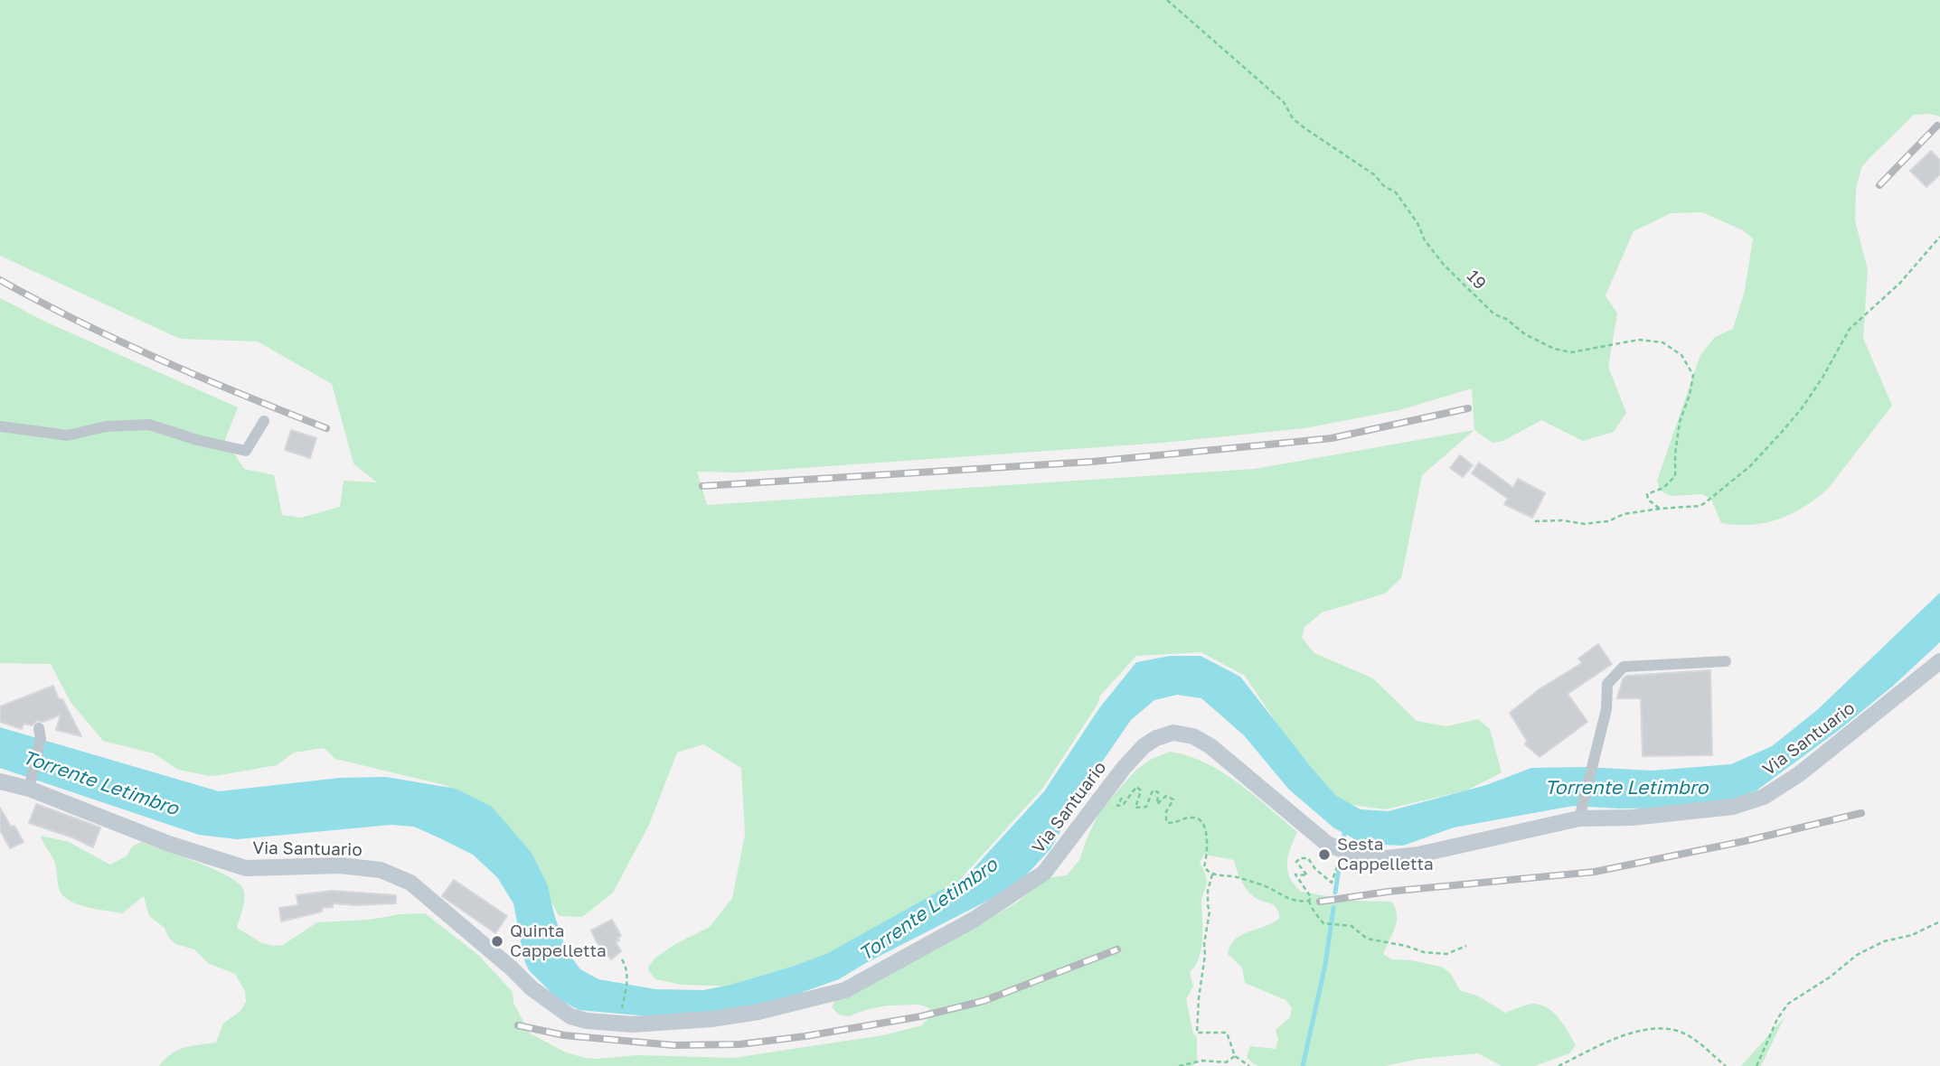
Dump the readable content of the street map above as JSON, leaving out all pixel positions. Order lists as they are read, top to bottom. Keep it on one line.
{"streets":{"main road":["Via Santuario"],"path":["19"]},"water":["Torrente Letimbro"],"places":["Sesta Cappelletta","Quinta Cappelletta"]}
